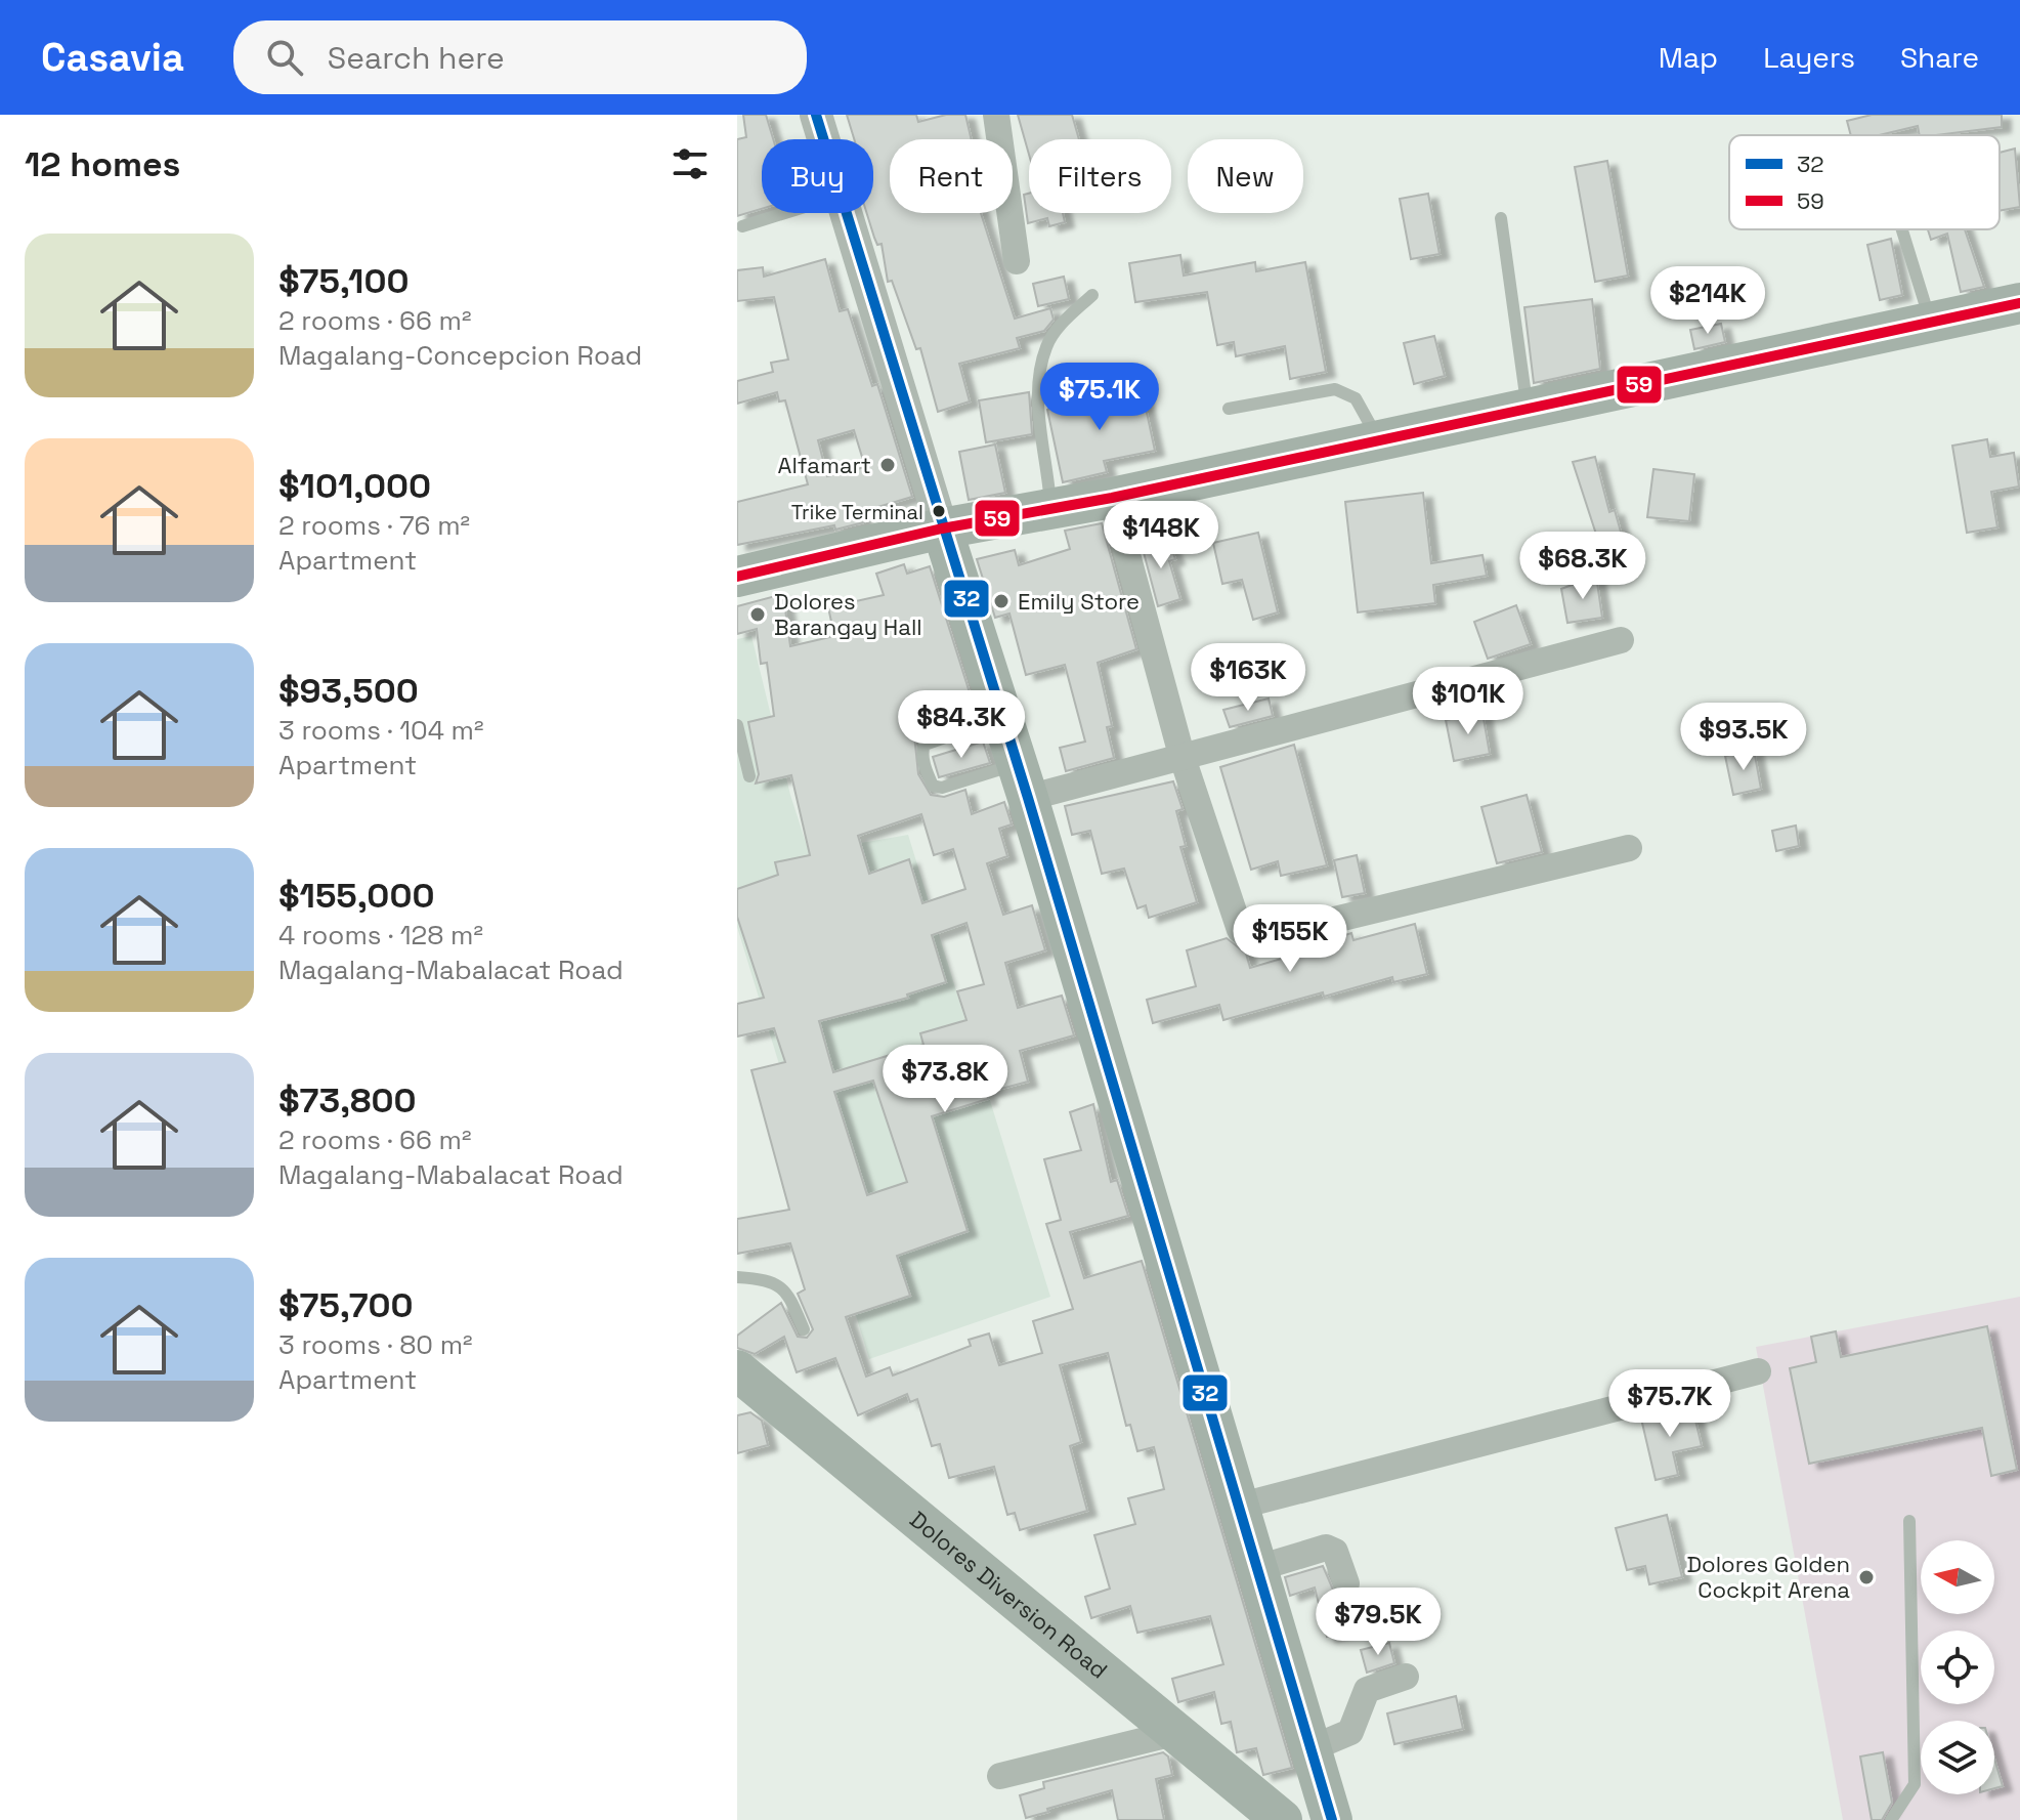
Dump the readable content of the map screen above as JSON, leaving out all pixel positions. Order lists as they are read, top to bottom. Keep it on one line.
{"streets":{"main road":["Dolores Diversion Road"]},"places":["Alfamart","Trike Terminal","Emily Store","Dolores Barangay Hall","Dolores Golden Cockpit Arena"],"lines":["transit line 32","transit line 59"],"legend":["32","59"],"north":"left","page":{"header":"Casavia","search":"Search here","nav":["Map","Layers","Share"],"heading":"12 homes","chip":["Buy","Rent","Filters","New"],"list":[{"name":"$75,100","note":"2 rooms · 66 m² · Magalang-Concepcion Road"},{"name":"$101,000","note":"2 rooms · 76 m² · Apartment"},{"name":"$93,500","note":"3 rooms · 104 m² · Apartment"},{"name":"$155,000","note":"4 rooms · 128 m² · Magalang-Mabalacat Road"},{"name":"$73,800","note":"2 rooms · 66 m² · Magalang-Mabalacat Road"},{"name":"$75,700","note":"3 rooms · 80 m² · Apartment"}],"price":["$214K","$75.1K","$148K","$68.3K","$163K","$101K","$84.3K","$93.5K","$155K","$73.8K","$75.7K","$79.5K"]}}
